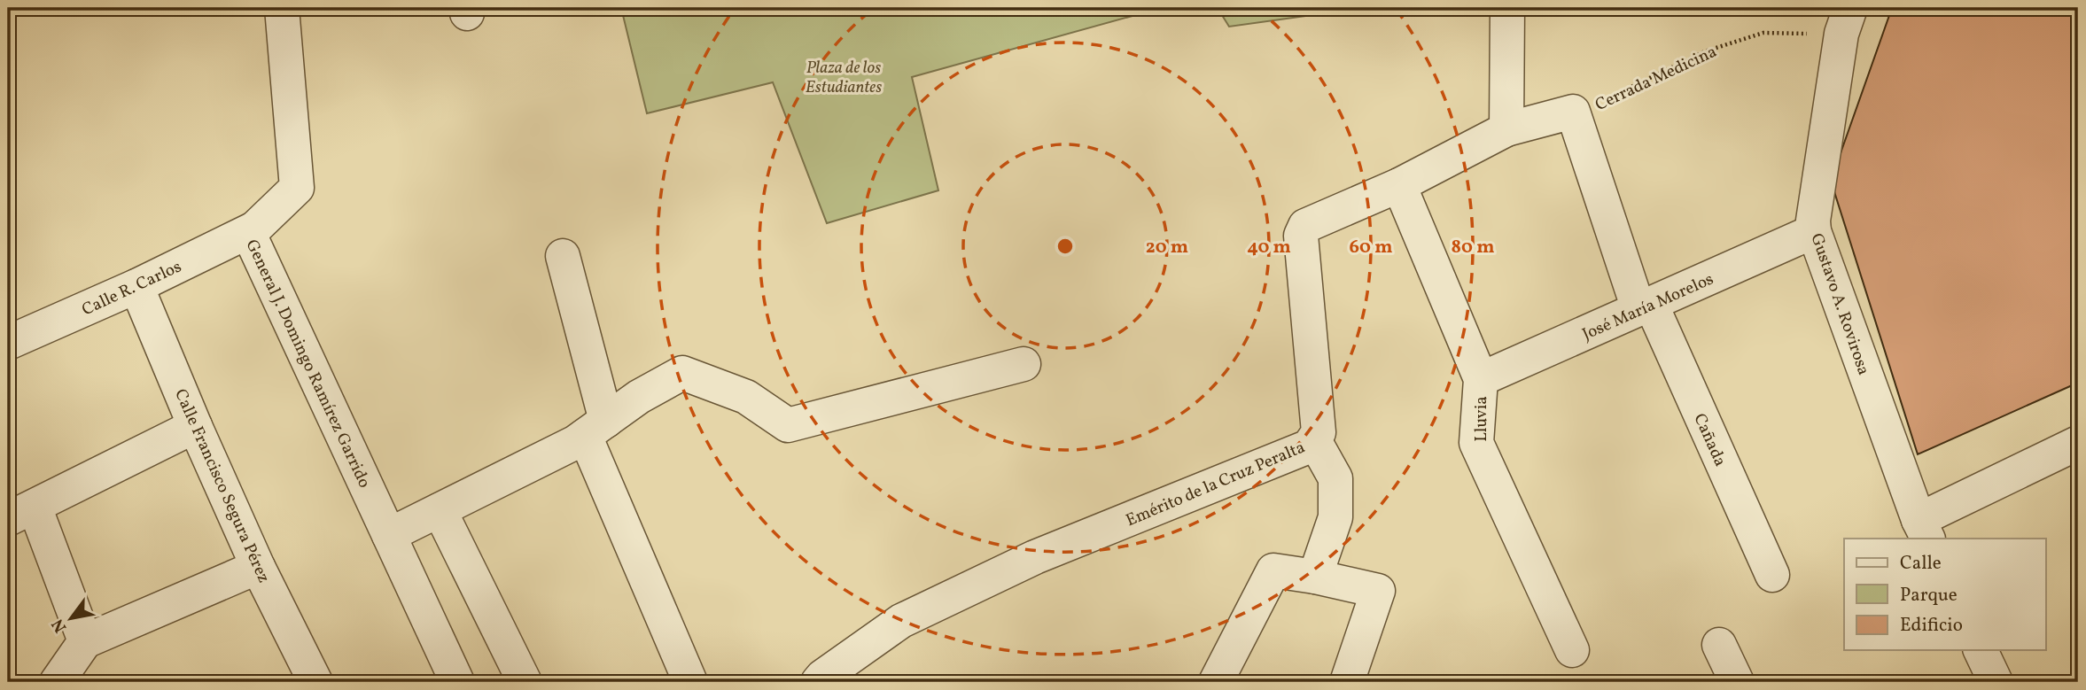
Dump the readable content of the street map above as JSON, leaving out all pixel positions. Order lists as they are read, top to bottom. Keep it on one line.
{"streets":{"street":["Cerrada Medicina","Calle R. Carlos","Gustavo A. Rovirosa","José María Morelos","General J. Domingo Ramírez Garrido","Lluvia","Cañada","Emérito de la Cruz Peralta","Calle Francisco Segura Pérez"]},"crossings":[["Cerrada Medicina","Gustavo A. Rovirosa"],["Cerrada Medicina","Cañada"],["Cerrada Medicina","Emérito de la Cruz Peralta"],["Calle R. Carlos","General J. Domingo Ramírez Garrido"],["Calle R. Carlos","Calle Francisco Segura Pérez"],["Gustavo A. Rovirosa","José María Morelos"],["José María Morelos","Lluvia"],["José María Morelos","Cañada"],["Lluvia","Emérito de la Cruz Peralta"]],"parks":["Plaza de los Estudiantes"],"legend":["Calle","Parque","Edificio"],"north":"bottom left","rings":["20 m","40 m","60 m","80 m"]}
